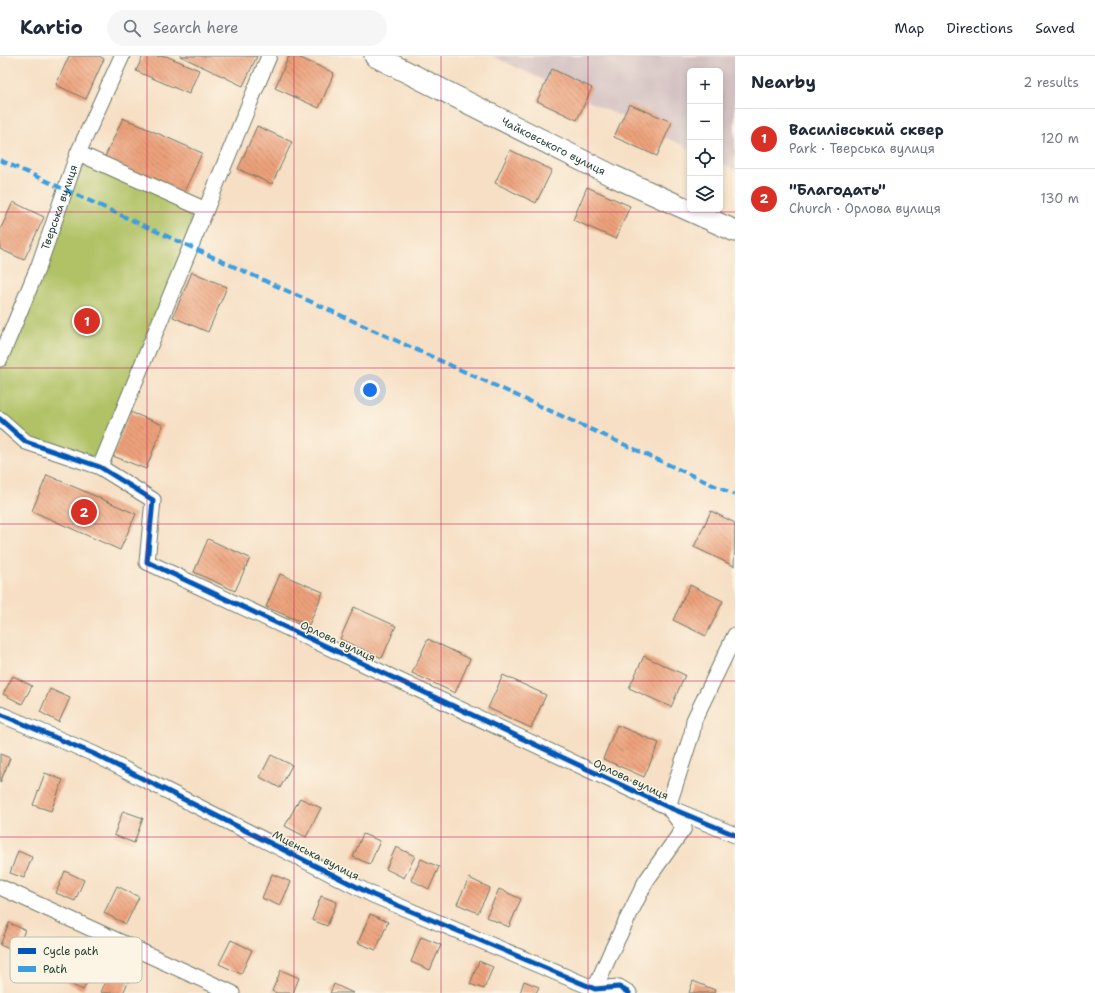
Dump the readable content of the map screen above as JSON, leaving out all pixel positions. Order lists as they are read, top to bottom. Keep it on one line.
{"streets":{"street":["Чайковського вулиця","Тверська вулиця","Орлова вулиця","Мценська вулиця"]},"legend":["Cycle path","Path"],"page":{"header":"Kartio","search":"Search here","nav":["Map","Directions","Saved"],"heading":["Nearby","2 results"],"map_buttons":["+","−"],"list":[{"mark":"1","name":"Василівський сквер","note":"Park · Тверська вулиця","value":"120 m"},{"mark":"2","name":"\"Благодать\"","note":"Church · Орлова вулиця","value":"130 m"}],"pins":["1","2"]}}
